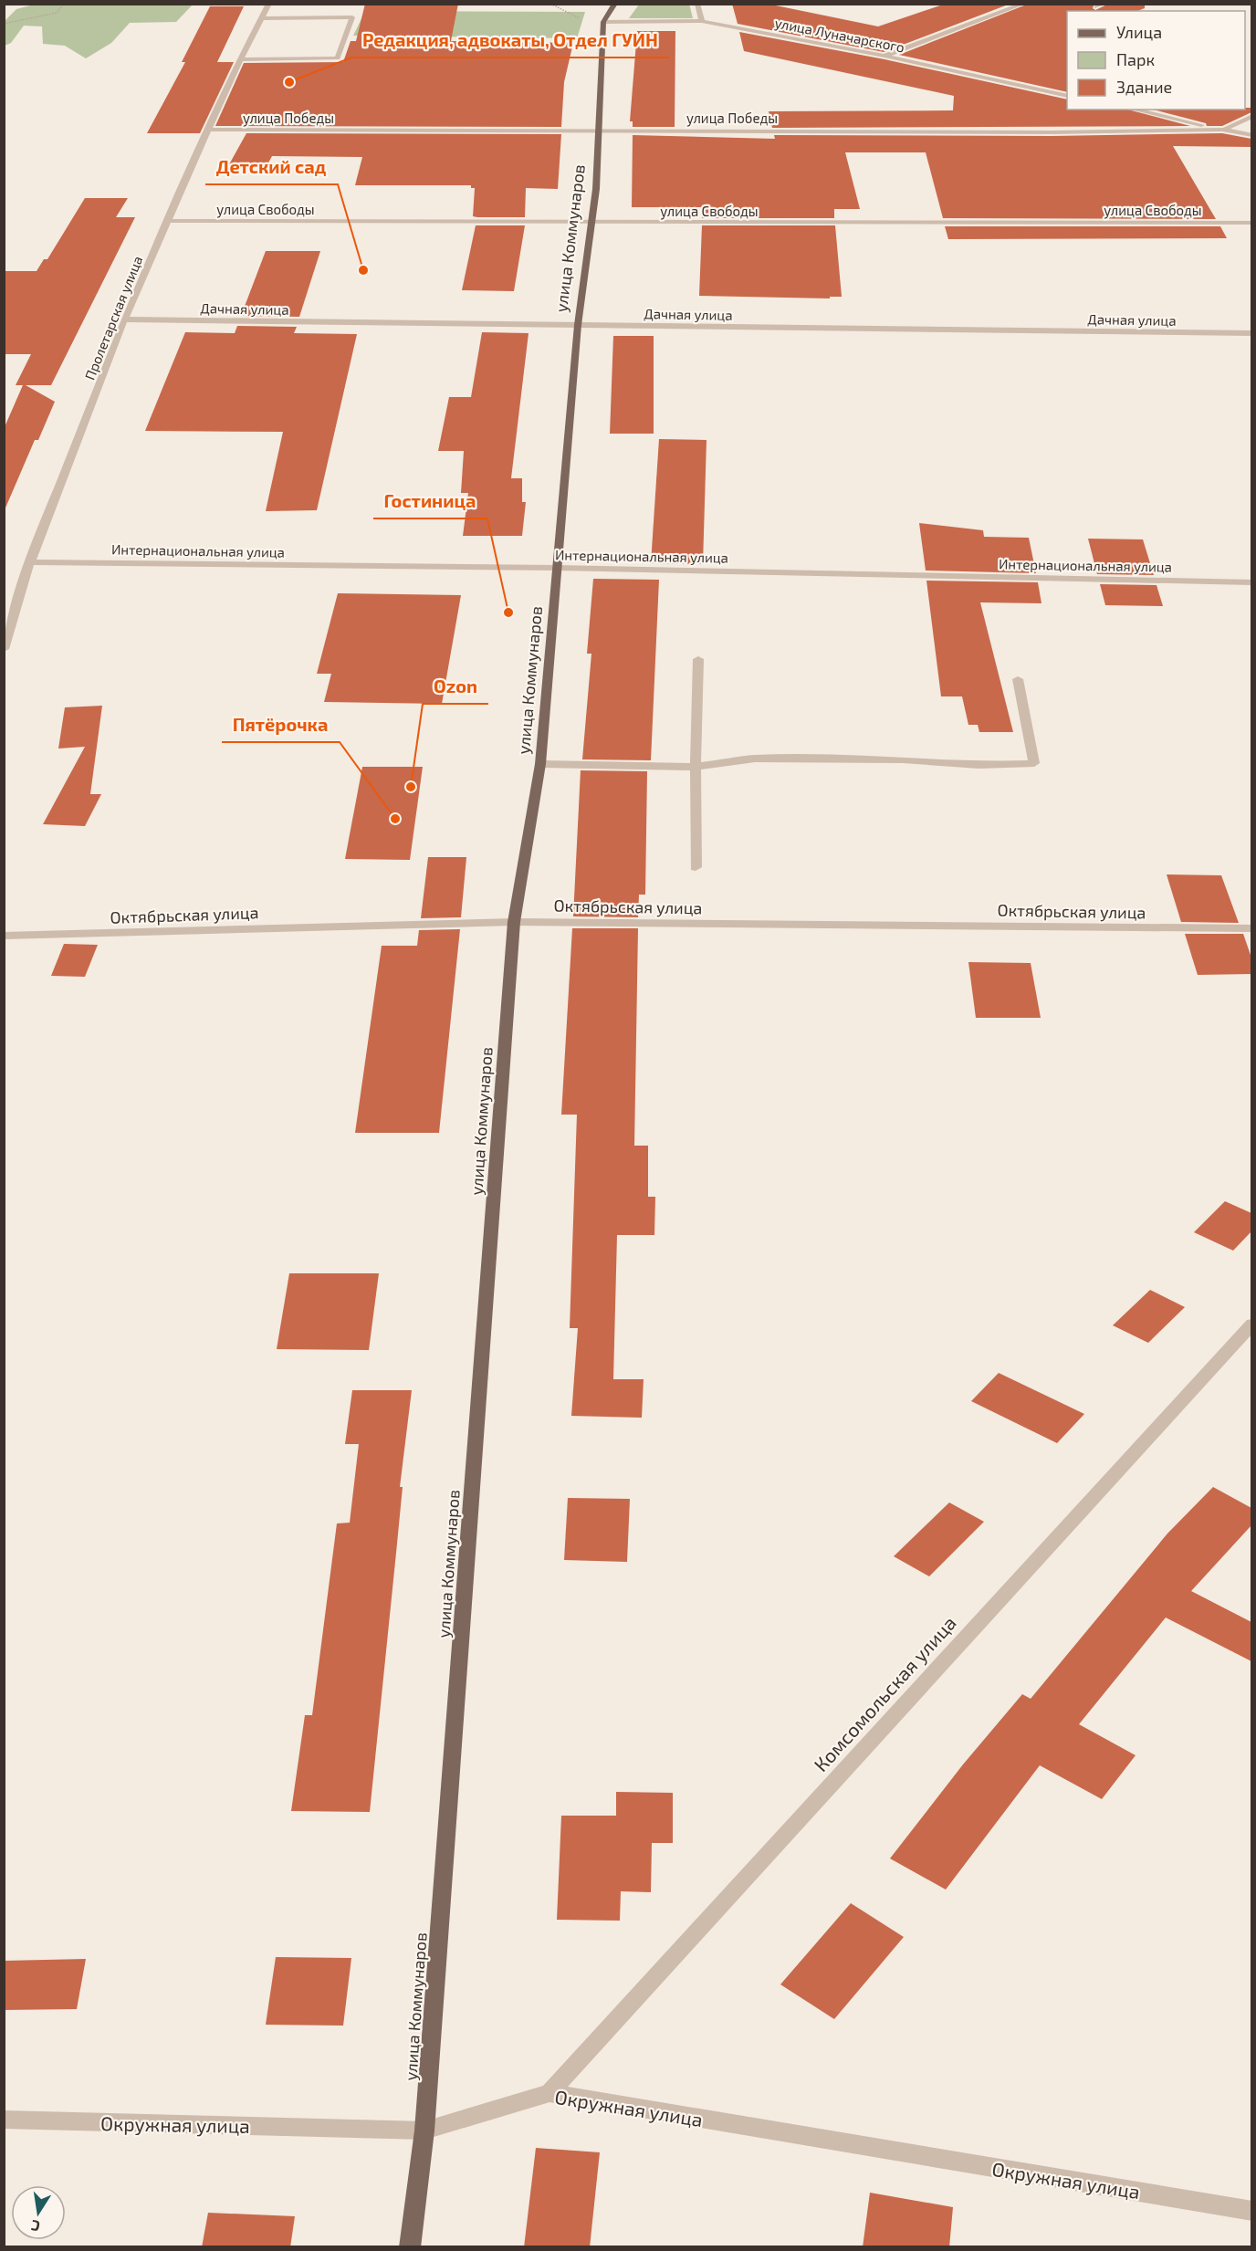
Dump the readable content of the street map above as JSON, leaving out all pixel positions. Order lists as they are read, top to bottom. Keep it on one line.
{"streets":{"main road":["улица Коммунаров"],"street":["улица Луначарского","улица Победы","улица Свободы","Дачная улица","Пролетарская улица","Интернациональная улица","Октябрьская улица","Комсомольская улица","Окружная улица"]},"crossings":[["улица Луначарского","улица Коммунаров"],["улица Победы","улица Коммунаров"],["улица Победы","Пролетарская улица"],["улица Свободы","улица Коммунаров"],["улица Свободы","Пролетарская улица"],["улица Коммунаров","Дачная улица"],["улица Коммунаров","Интернациональная улица"],["улица Коммунаров","Октябрьская улица"],["улица Коммунаров","Окружная улица"],["Дачная улица","Пролетарская улица"],["Пролетарская улица","Интернациональная улица"],["Комсомольская улица","Окружная улица"]],"places":["Редакция, адвокаты, Отдел ГУИН","Детский сад","Гостиница","Ozon","Пятёрочка"],"legend":["Улица","Парк","Здание"],"north":"bottom"}
